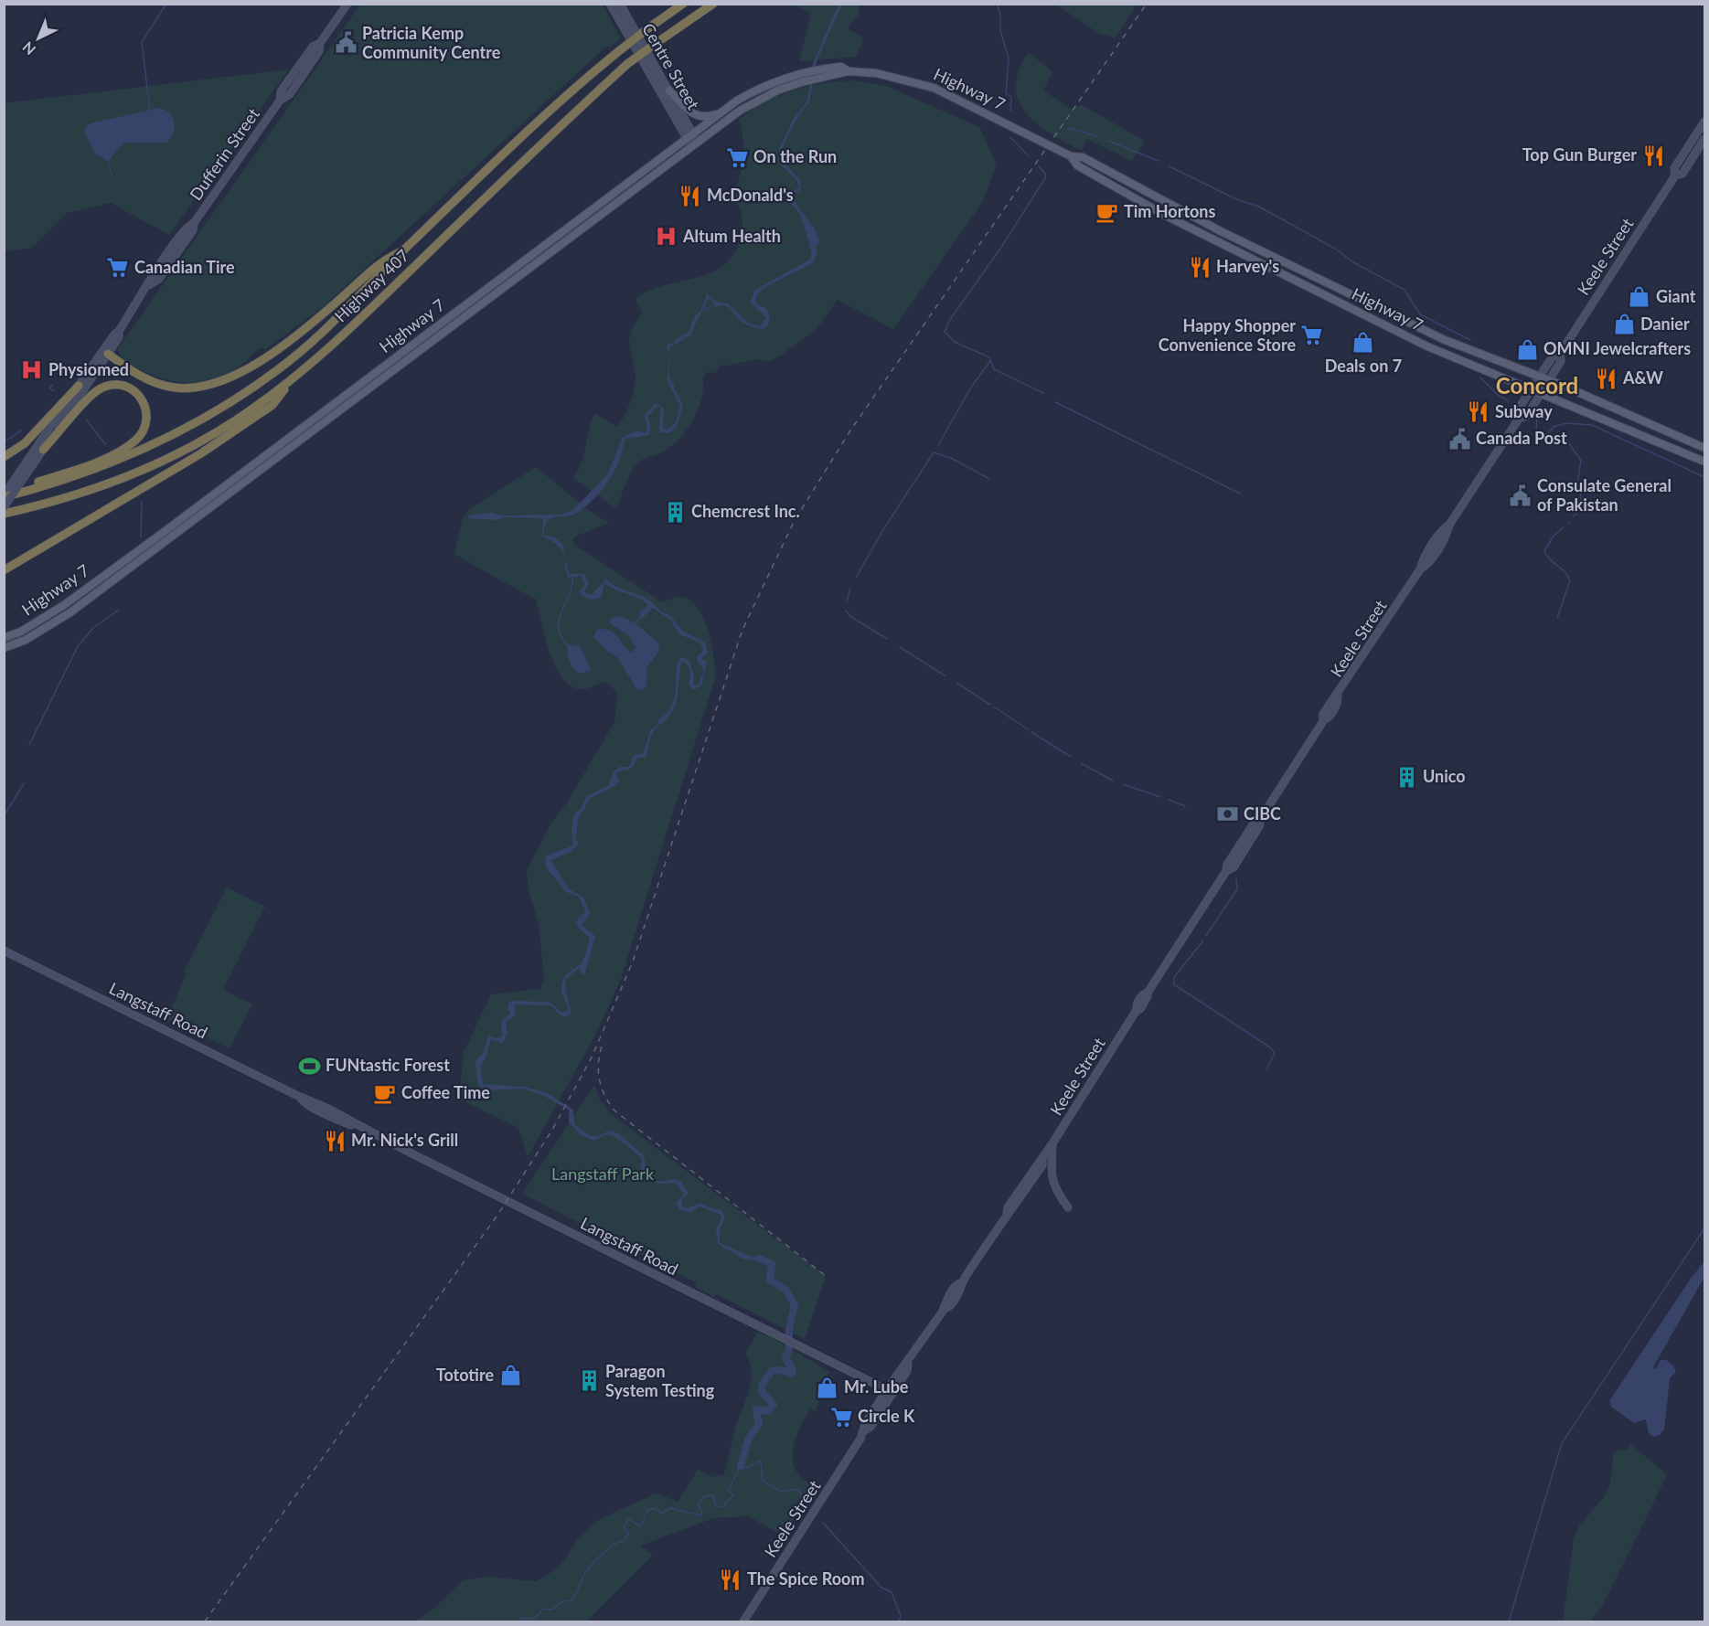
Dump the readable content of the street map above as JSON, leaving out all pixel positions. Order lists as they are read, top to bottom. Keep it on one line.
{"streets":{"highway":["Highway 407"],"main road":["Centre Street","Highway 7","Dufferin Street","Keele Street","Langstaff Road"]},"crossings":[["Centre Street","Highway 7"],["Highway 7","Keele Street"],["Dufferin Street","Highway 407"],["Keele Street","Langstaff Road"]],"districts":["Concord"],"parks":["Langstaff Park"],"places":{"public building":["Patricia Kemp Community Centre","Canada Post","Consulate General of Pakistan"],"restaurant":["Top Gun Burger","McDonald's","Harvey's","A&W","Subway","Mr. Nick's Grill","The Spice Room"],"supermarket":["On the Run","Canadian Tire","Happy Shopper Convenience Store","Circle K"],"cafe":["Tim Hortons","Coffee Time"],"hospital":["Altum Health","Physiomed"],"shop":["Giant","Danier","Deals on 7","OMNI Jewelcrafters","Tototire","Mr. Lube"],"building":["Chemcrest Inc.","Unico","Paragon System Testing"],"bank":["CIBC"],"sports":["FUNtastic Forest"]},"north":"bottom left"}
